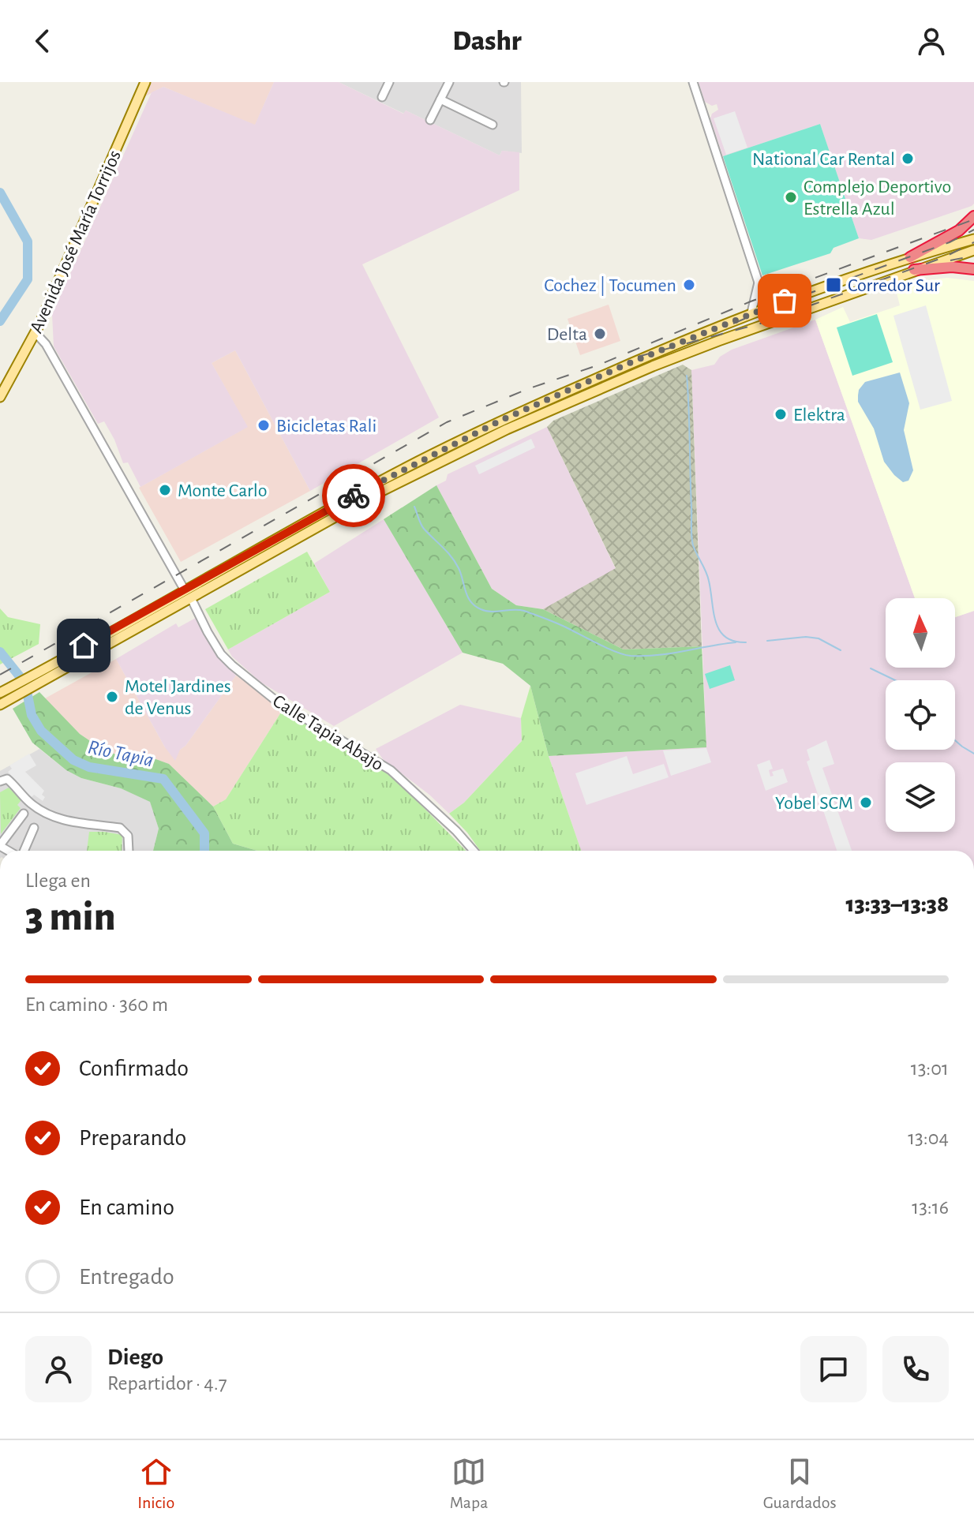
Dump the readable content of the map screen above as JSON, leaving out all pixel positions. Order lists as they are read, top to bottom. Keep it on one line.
{"streets":{"main road":["Avenida José María Torrijos"],"street":["Calle Tapia Abajo"]},"water":["Río Tapia"],"places":{"other":["National Car Rental","Complejo Deportivo Estrella Azul","Cochez | Tocumen","Delta","Elektra","Bicicletas Rali","Monte Carlo","Motel Jardines de Venus","Yobel SCM"],"transit":["Corredor Sur"]},"north":"top","page":{"header":"Dashr","heading":["3 min","Llega en","13:33–13:38"],"panel":["Diego","Repartidor · 4.7"],"bar":"En camino · 360 m","list":[["Confirmado","13:01"],["Preparando","13:04"],["En camino","13:16"],"Entregado"],"tabs":["Inicio","Mapa","Guardados"]}}
